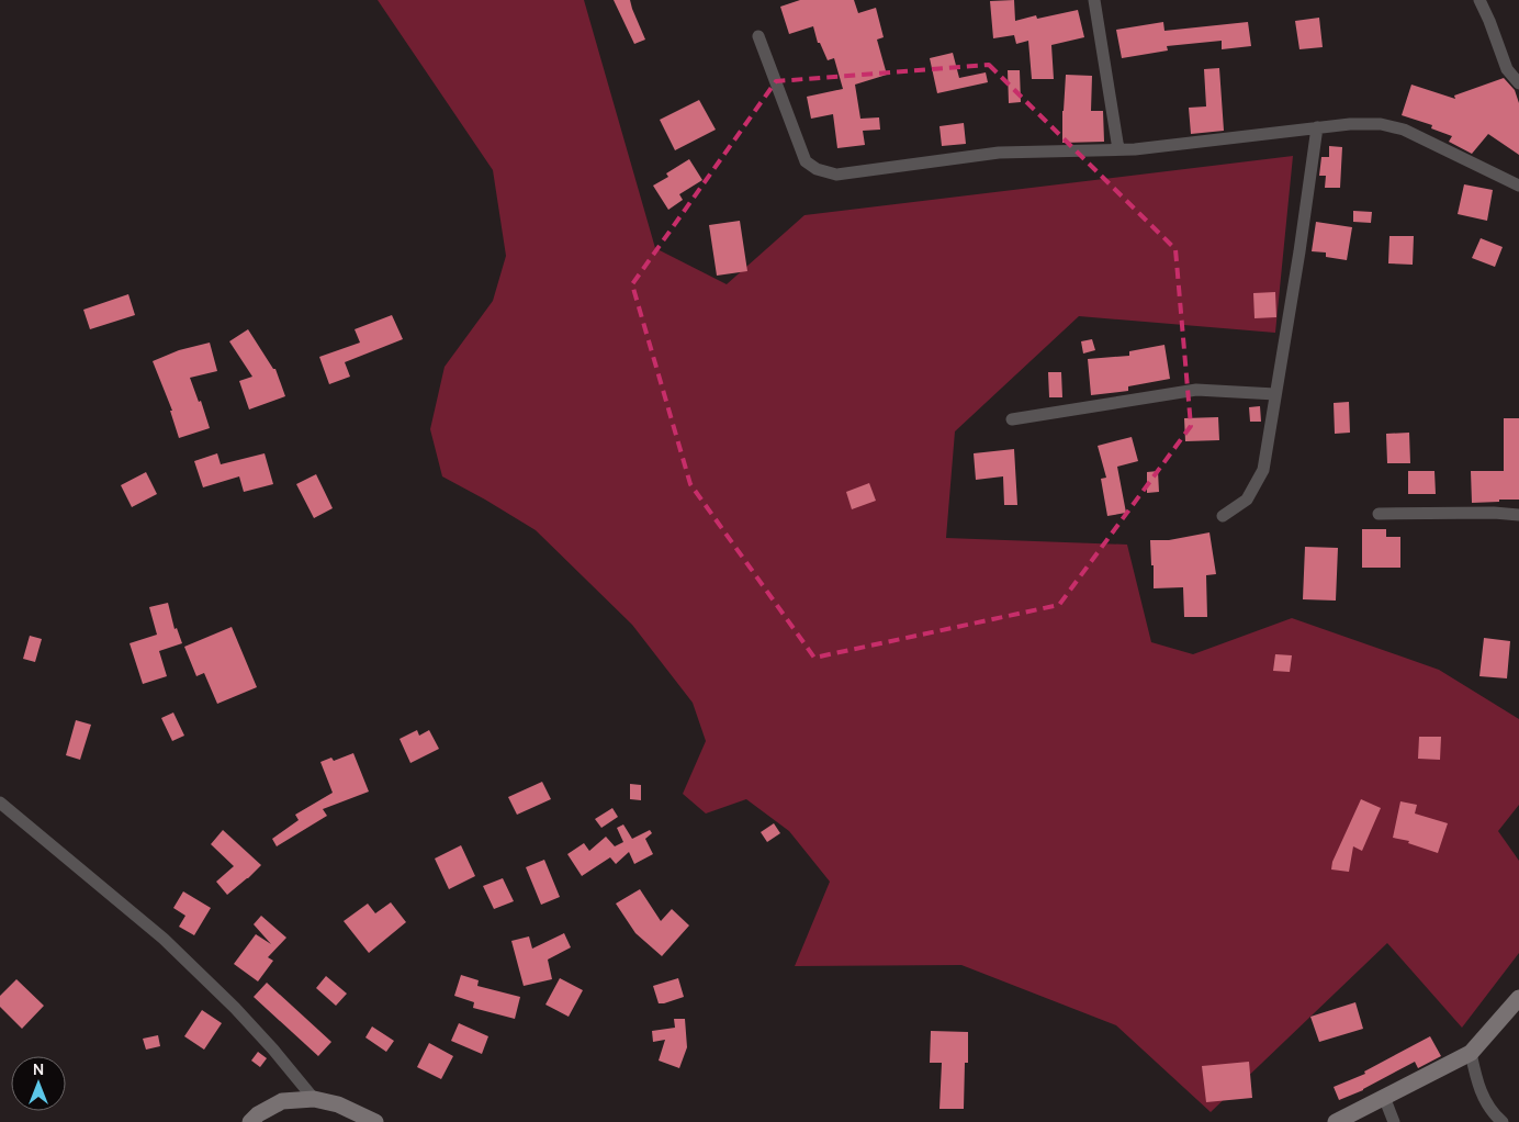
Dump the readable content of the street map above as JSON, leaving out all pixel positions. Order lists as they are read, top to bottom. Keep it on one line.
{"north":"top"}
